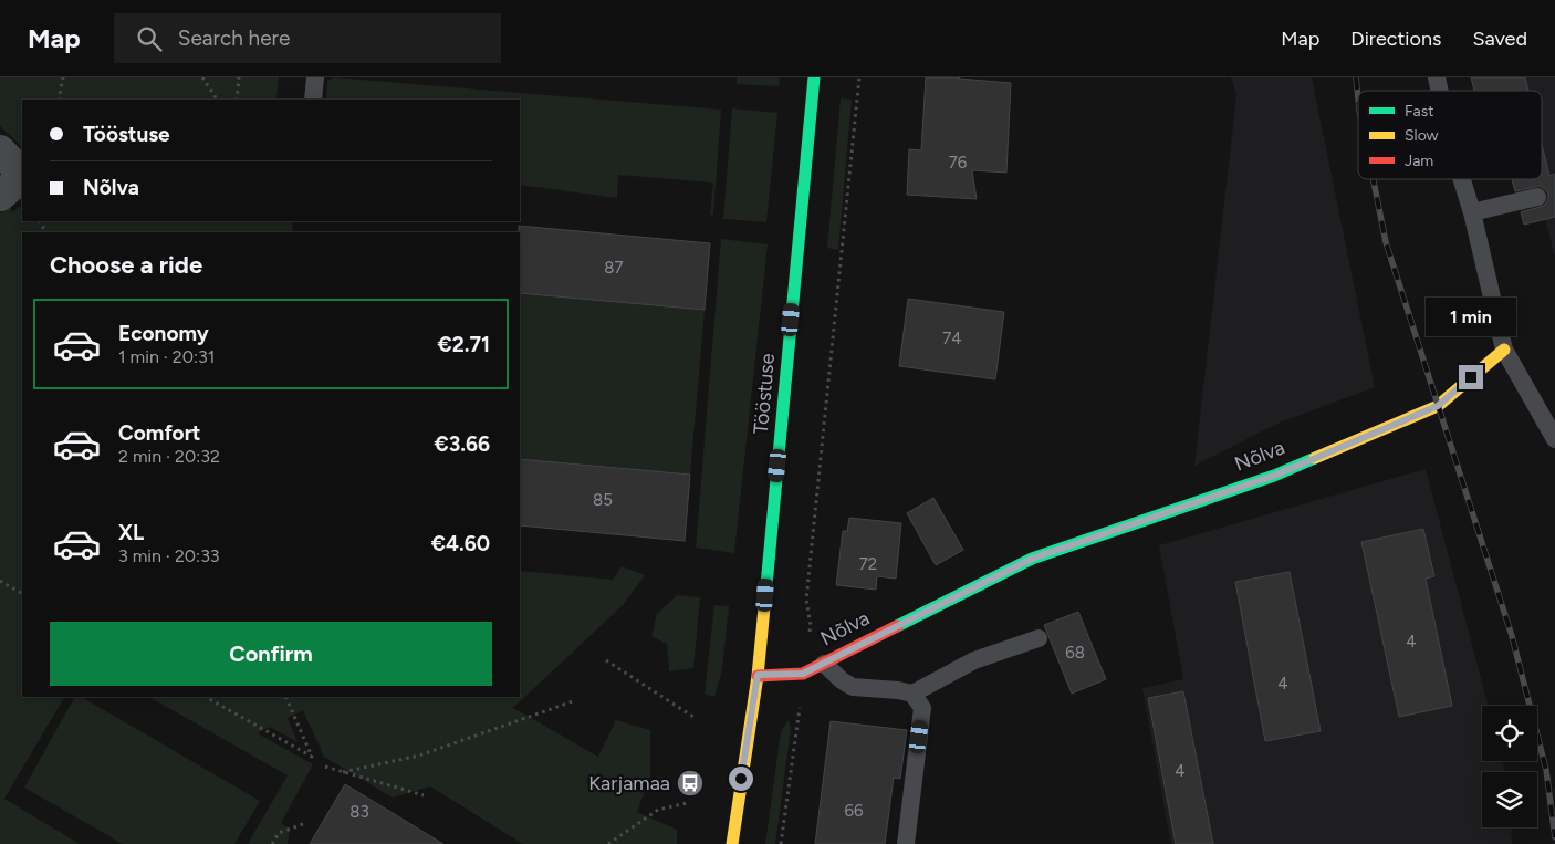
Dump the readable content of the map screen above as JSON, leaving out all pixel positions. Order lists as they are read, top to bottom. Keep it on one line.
{"streets":{"street":["Tööstuse","Nõlva"]},"crossings":[["Tööstuse","Nõlva"]],"places":{"bus stop":["Karjamaa"]},"house_numbers":["76","87","74","85","72","4","68","4","4","66","83"],"legend":["Fast","Slow","Jam"],"page":{"header":"Map","search":"Search here","nav":["Map","Directions","Saved"],"banner":["Tööstuse","Nõlva"],"heading":"Choose a ride","bubble":"1 min","list":[{"name":"Economy","note":"1 min · 20:31","value":"€2.71"},{"name":"Comfort","note":"2 min · 20:32","value":"€3.66"},{"name":"XL","note":"3 min · 20:33","value":"€4.60"}],"buttons":"Confirm"}}
